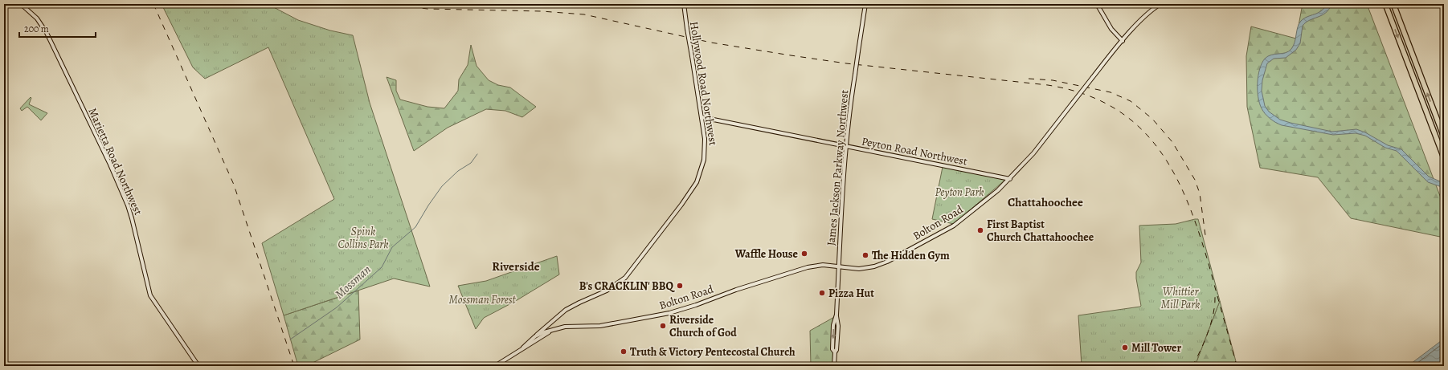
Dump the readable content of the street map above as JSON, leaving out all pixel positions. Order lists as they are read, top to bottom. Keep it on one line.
{"streets":{"main road":["Hollywood Road Northwest","Peyton Road Northwest","Marietta Road Northwest","James Jackson Parkway Northwest","Bolton Road"]},"crossings":[["Hollywood Road Northwest","Peyton Road Northwest"],["Hollywood Road Northwest","Bolton Road"],["Peyton Road Northwest","James Jackson Parkway Northwest"],["Peyton Road Northwest","Bolton Road"],["James Jackson Parkway Northwest","Bolton Road"]],"districts":["Chattahoochee","Riverside"],"water":["Mossman"],"parks":["Peyton Park","Spink Collins Park","Whittier Mill Park","Mossman Forest"],"places":["First Baptist Church Chattahoochee","Waffle House","The Hidden Gym","B's CRACKLIN' BBQ","Pizza Hut","Riverside Church of God","Mill Tower","Truth & Victory Pentecostal Church"],"scale_bar":"200 m"}
